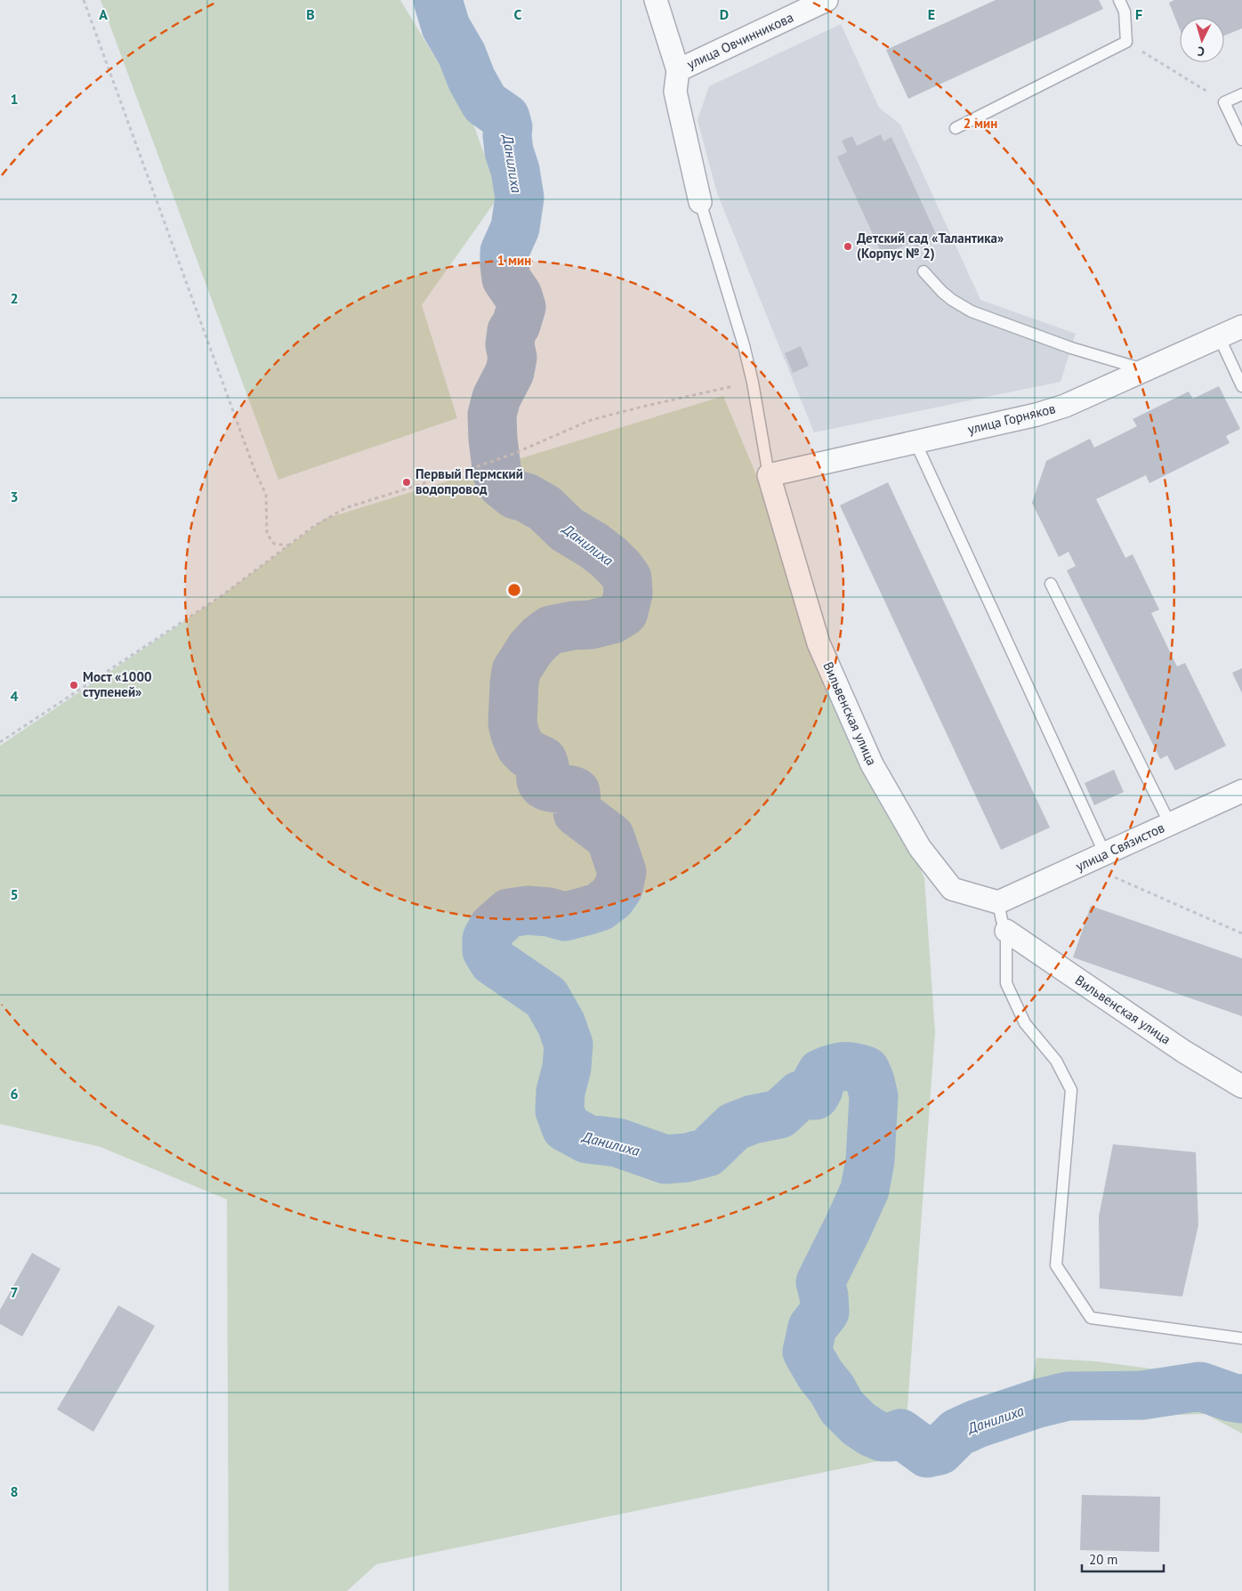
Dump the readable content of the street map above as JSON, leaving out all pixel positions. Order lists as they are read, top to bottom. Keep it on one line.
{"streets":{"street":["улица Овчинникова","улица Горняков","Вильвенская улица","улица Связистов"]},"crossings":[["улица Горняков","Вильвенская улица"],["Вильвенская улица","улица Связистов"]],"water":["Данилиха"],"places":["Детский сад «Талантика» (Корпус № 2)","Первый Пермский водопровод","Мост «1000 ступеней»"],"scale_bar":"20 m","north":"bottom","grid":{"columns":["A","B","C","D","E","F"],"rows":["1","2","3","4","5","6","7","8"]},"rings":["2 мин","1 мин"]}
